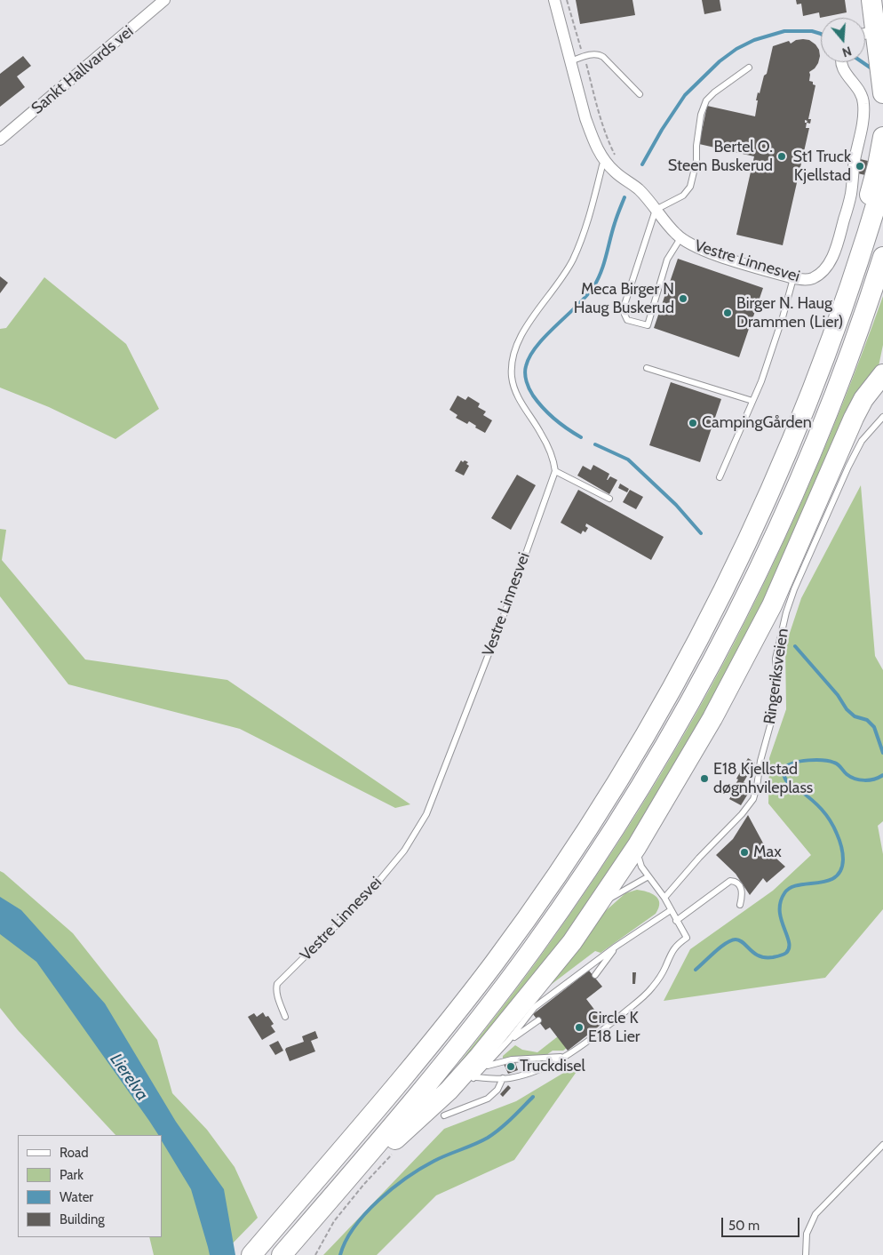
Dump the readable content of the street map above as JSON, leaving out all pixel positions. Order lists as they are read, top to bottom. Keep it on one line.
{"streets":{"street":["Sankt Hallvards vei","Vestre Linnesvei"],"lane":["Ringeriksveien"]},"water":["Lierelva"],"places":["Bertel O. Steen Buskerud","St1 Truck Kjellstad","Meca Birger N Haug Buskerud","Birger N. Haug Drammen (Lier)","CampingGården","E18 Kjellstad døgnhvileplass","Max","Circle K E18 Lier","Truckdisel"],"legend":["Road","Park","Water","Building"],"scale_bar":"50 m","north":"bottom"}
